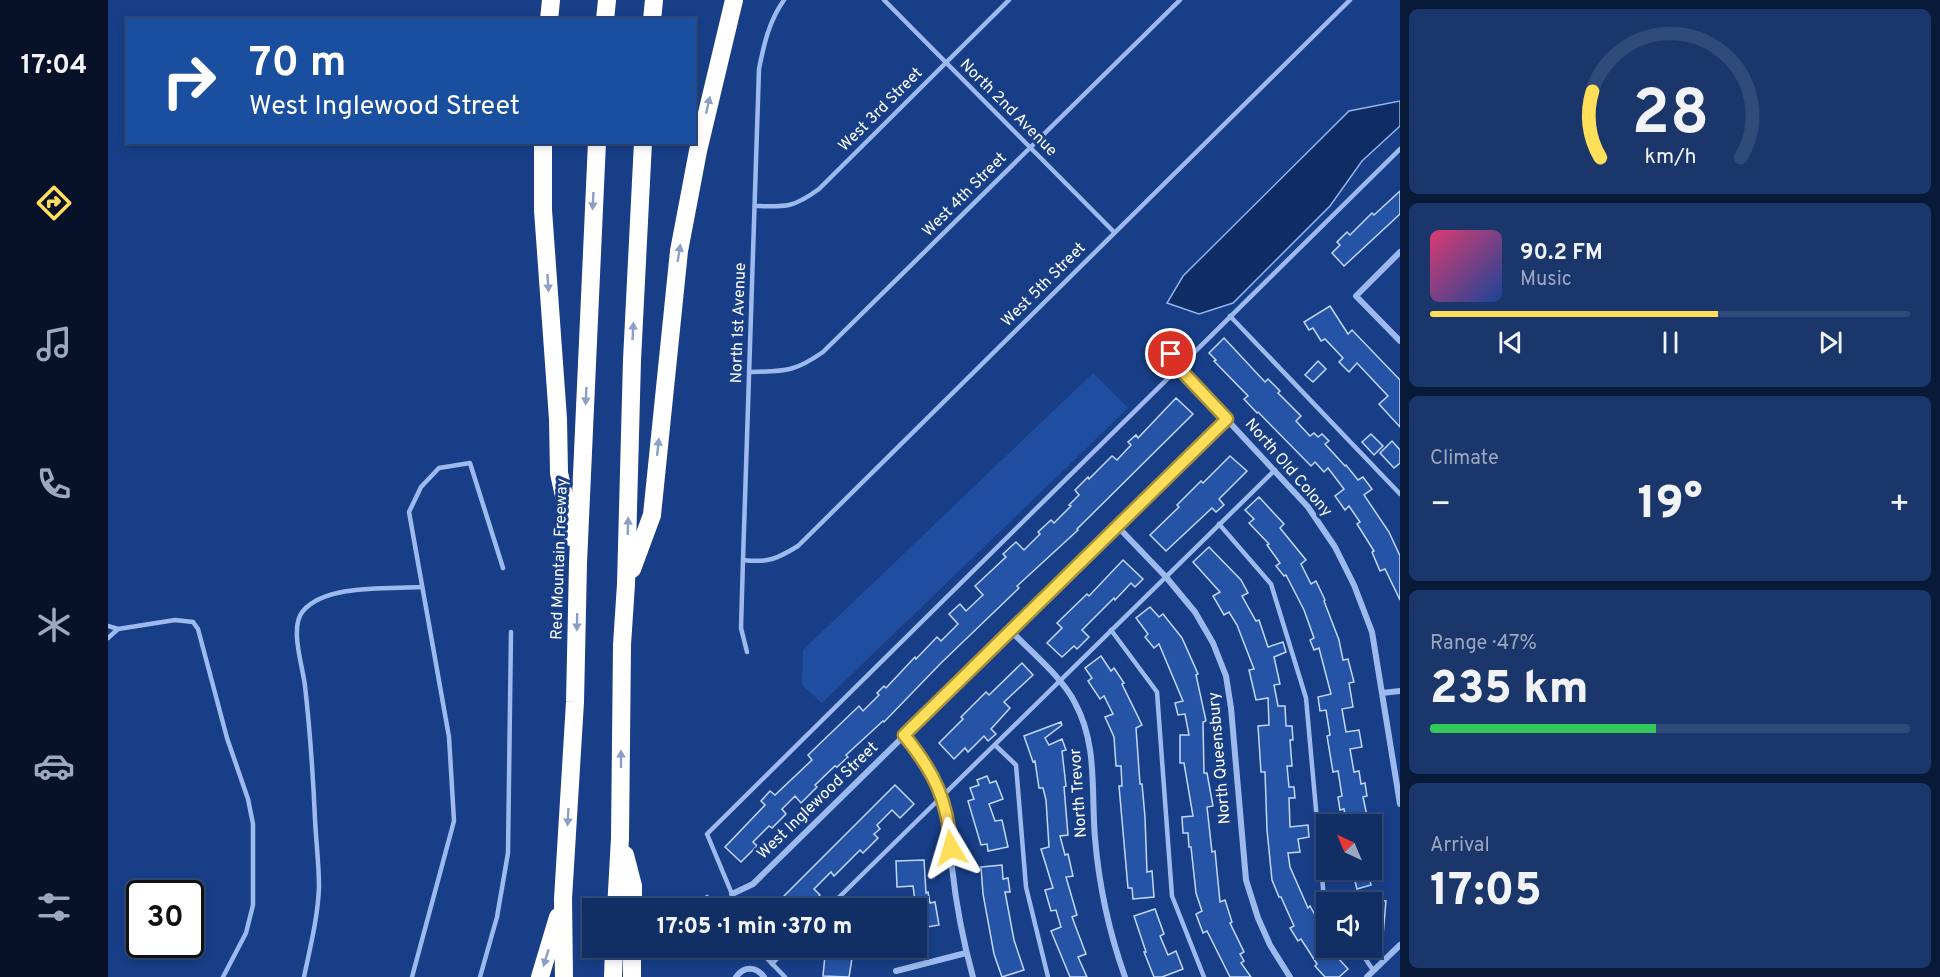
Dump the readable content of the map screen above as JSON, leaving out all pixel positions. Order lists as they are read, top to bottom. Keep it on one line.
{"streets":{"highway":["Red Mountain Freeway"],"street":["North Old Colony","North Queensbury","North Trevor","West Inglewood Street"],"lane":["North 2nd Avenue","West 3rd Street","West 4th Street","West 5th Street","North 1st Avenue"]},"crossings":[["North 2nd Avenue","West 3rd Street"],["North 2nd Avenue","West 4th Street"],["North 2nd Avenue","West 5th Street"],["West 3rd Street","North 1st Avenue"],["West 4th Street","North 1st Avenue"],["West 5th Street","North 1st Avenue"],["North Old Colony","West Inglewood Street"],["North Queensbury","West Inglewood Street"],["North Trevor","West Inglewood Street"]],"north":"top left","page":{"tabs":"17:04","turn":["70 m","West Inglewood Street"],"song":["90.2 FM","Music"],"tile":["Climate",["Range · 47%","235 km"],["Arrival","17:05"]],"heat":["−","19°","+"],"limit":"30","trip":"17:05 · 1 min · 370 m","gauge":["28","km/h"]}}
